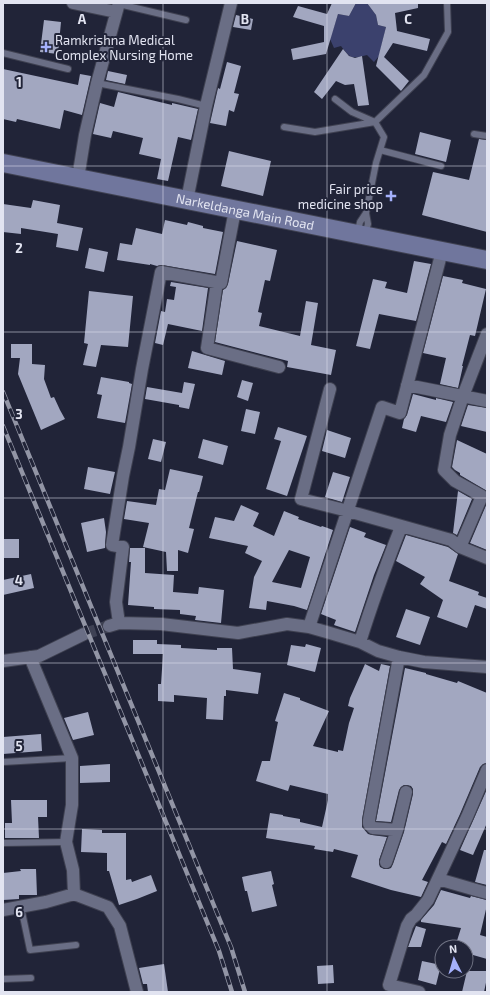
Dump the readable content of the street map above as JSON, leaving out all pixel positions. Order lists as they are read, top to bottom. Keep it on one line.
{"streets":{"main road":["Narkeldanga Main Road"]},"places":{"health":["Ramkrishna Medical Complex Nursing Home","Fair price medicine shop"]},"north":"top","grid":{"columns":["A","B","C"],"rows":["1","2","3","4","5","6"]}}
